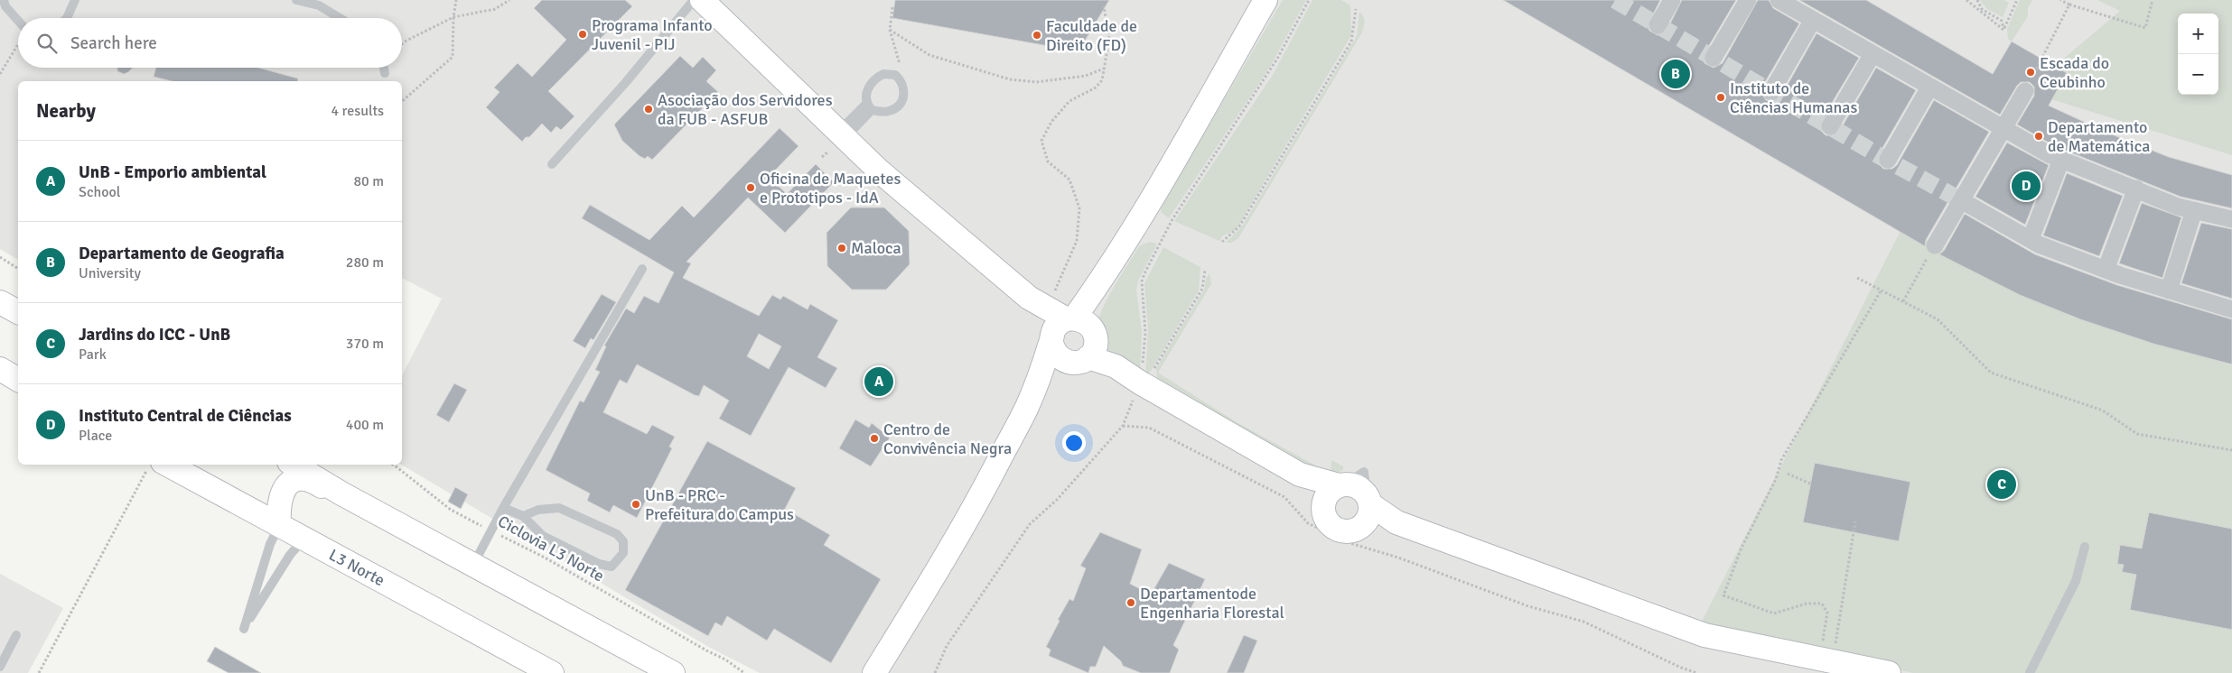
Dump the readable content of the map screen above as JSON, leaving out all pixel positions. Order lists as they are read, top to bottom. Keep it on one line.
{"streets":{"street":["L3 Norte"],"path":["Ciclovia L3 Norte"]},"places":["Programa Infanto Juvenil - PIJ","Faculdade de Direito (FD)","Escada do Ceubinho","Instituto de Ciências Humanas","Asociação dos Servidores da FUB - ASFUB","Departamento de Matemática","Oficina de Maquetes e Prototipos - IdA","Maloca","Centro de Convivência Negra","UnB - PRC - Prefeitura do Campus","Departamentode Engenharia Florestal"],"page":{"map_buttons":["+","−"],"search":"Search here","pins":["B","D","A","C"],"heading":["Nearby","4 results"],"list":[{"mark":"A","name":"UnB - Emporio ambiental","note":"School","value":"80 m"},{"mark":"B","name":"Departamento de Geografia","note":"University","value":"280 m"},{"mark":"C","name":"Jardins do ICC - UnB","note":"Park","value":"370 m"},{"mark":"D","name":"Instituto Central de Ciências","note":"Place","value":"400 m"}]}}
